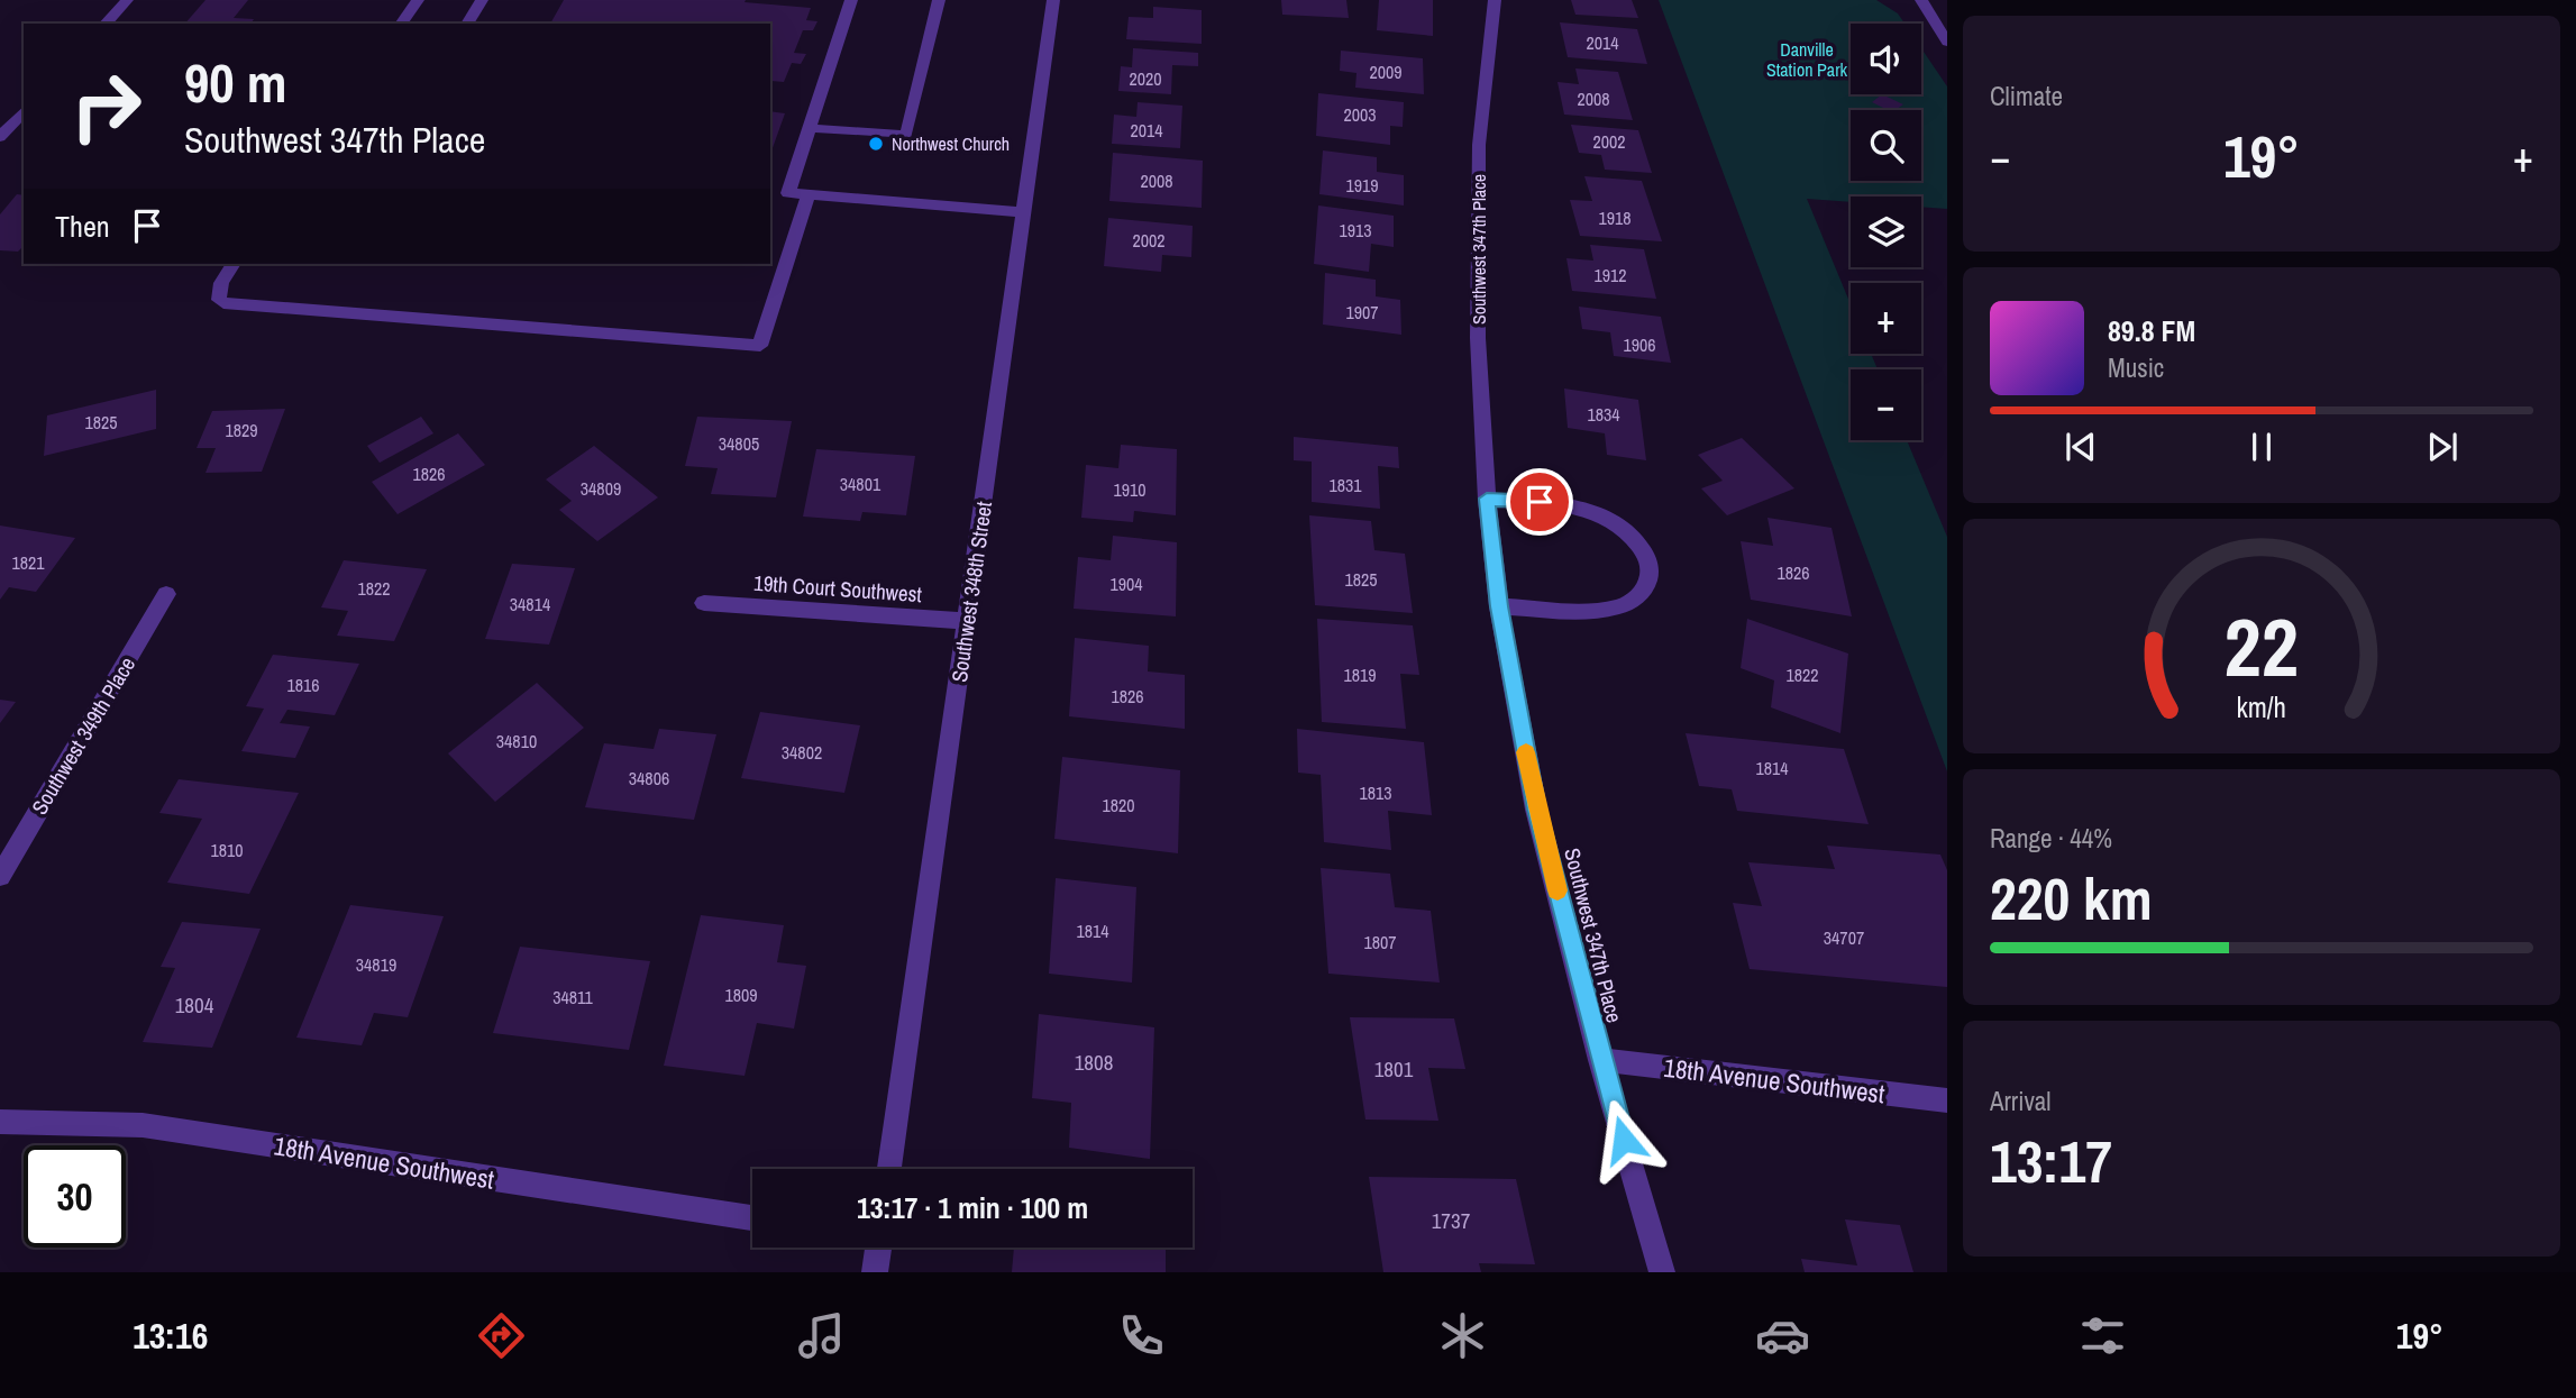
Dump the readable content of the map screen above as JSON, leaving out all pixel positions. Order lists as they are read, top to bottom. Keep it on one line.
{"streets":{"street":["Southwest 347th Place","19th Court Southwest","Southwest 348th Street","Southwest 349th Place","18th Avenue Southwest"]},"crossings":[["Southwest 347th Place","18th Avenue Southwest"],["19th Court Southwest","Southwest 348th Street"]],"parks":["Danville Station Park"],"places":["Northwest Church"],"house_numbers":["2014","2009","2020","2008","2003","2014","2002","2008","1919","1918","1913","2002","1912","1907","1906","1834","1825","1829","34805","1826","34801","1831","34809","1910","1821","1826","1825","1904","1822","34814","1819","1822","1816","1826","34810","34802","1814","34806","1813","1820","1810","1814","34707","1807","34819","1809","34811","1804","1808","1801","1737"],"page":{"tile":["Climate",["Range · 44%","220 km"],["Arrival","13:17"]],"map_buttons":["+","−"],"turn":["90 m","Southwest 347th Place"],"heat":["−","19°","+"],"then":"Then","song":["89.8 FM","Music"],"limit":"30","trip":"13:17 · 1 min · 100 m","tabs":["13:16","19°"],"gauge":["22","km/h"]}}
